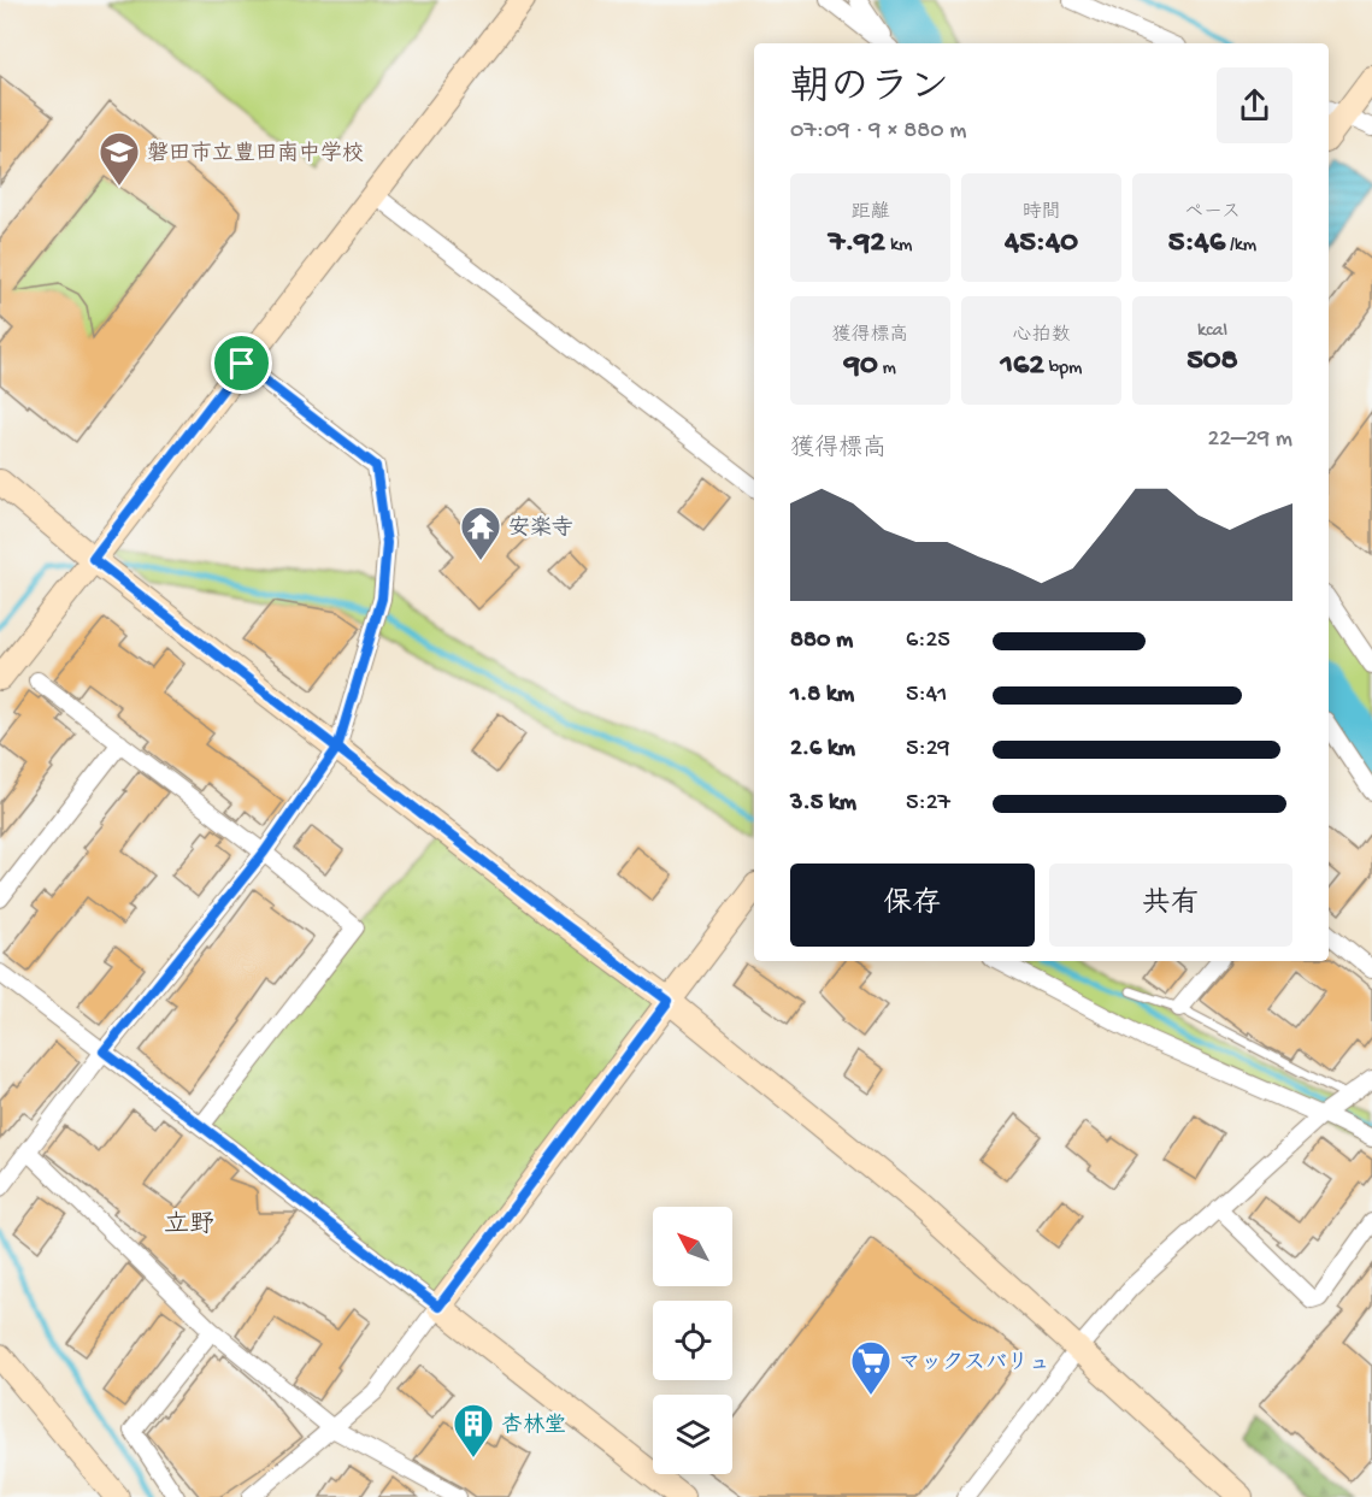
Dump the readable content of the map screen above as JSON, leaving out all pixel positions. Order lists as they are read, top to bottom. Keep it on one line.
{"districts":["立野"],"places":{"school or university":["磐田市立豊田南中学校"],"temple":["安楽寺"],"supermarket":["マックスバリュ"],"building":["杏林堂"]},"north":"top left","page":{"heading":["朝のラン","07:09 · 9 × 880 m"],"stats":[["距離","7.92 km"],["時間","45:40"],["ペース","5:46 /km"],["獲得標高","90 m"],["心拍数","162 bpm"],["kcal","508"]],"chart":["獲得標高","22–29 m"],"list":[{"name":"880 m","note":"6:25"},{"name":"1.8 km","note":"5:41"},{"name":"2.6 km","note":"5:29"},{"name":"3.5 km","note":"5:27"}],"buttons":["保存","共有"]}}
